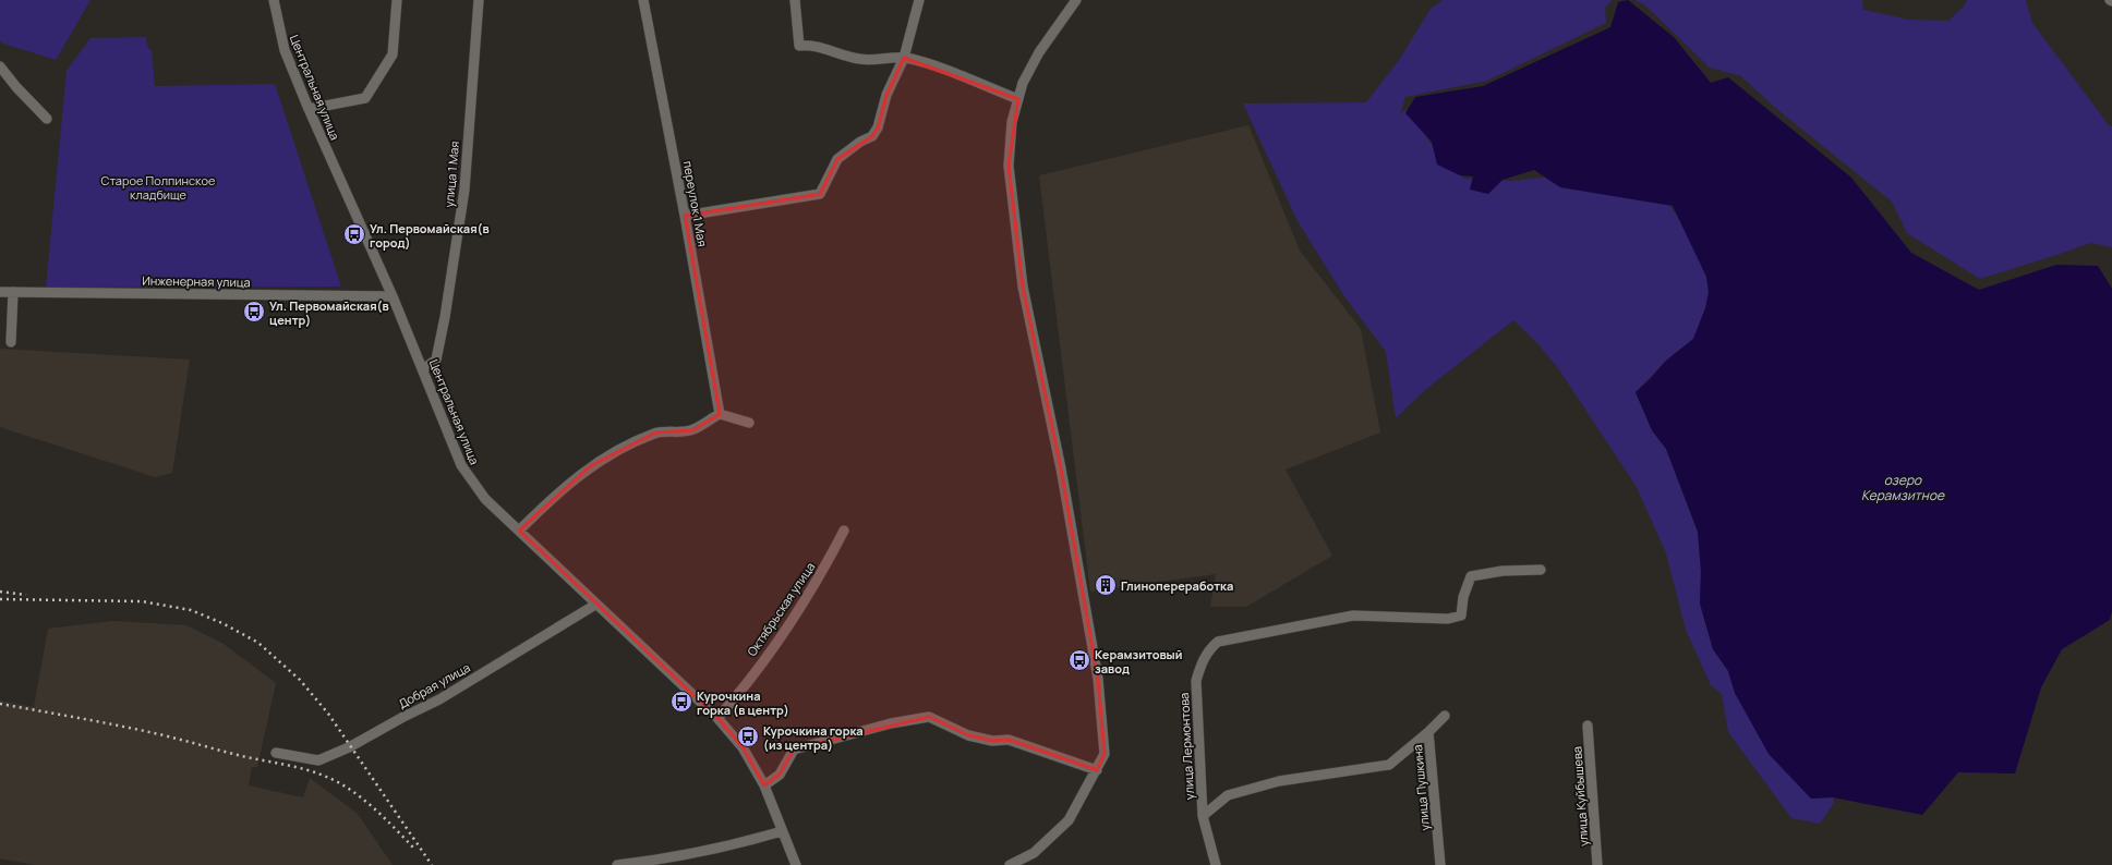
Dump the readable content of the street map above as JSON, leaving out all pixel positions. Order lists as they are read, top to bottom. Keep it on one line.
{"streets":{"street":["Центральная улица","улица 1 Мая","переулок 1 Мая","Инженерная улица","Октябрьская улица","Добрая улица","улица Лермонтова","улица Пушкина","улица Куйбышева"]},"crossings":[["Центральная улица","улица 1 Мая"],["Центральная улица","Инженерная улица"],["Центральная улица","Октябрьская улица"],["Центральная улица","Добрая улица"]],"water":["озеро Керамзитное"],"parks":["Старое Полпинское кладбище"],"places":{"bus stop":["Ул. Первомайская(в город)","Ул. Первомайская(в центр)","Керамзитовый завод","Курочкина горка (в центр)","Курочкина горка (из центра)"],"building":["Глинопереработка"]}}
